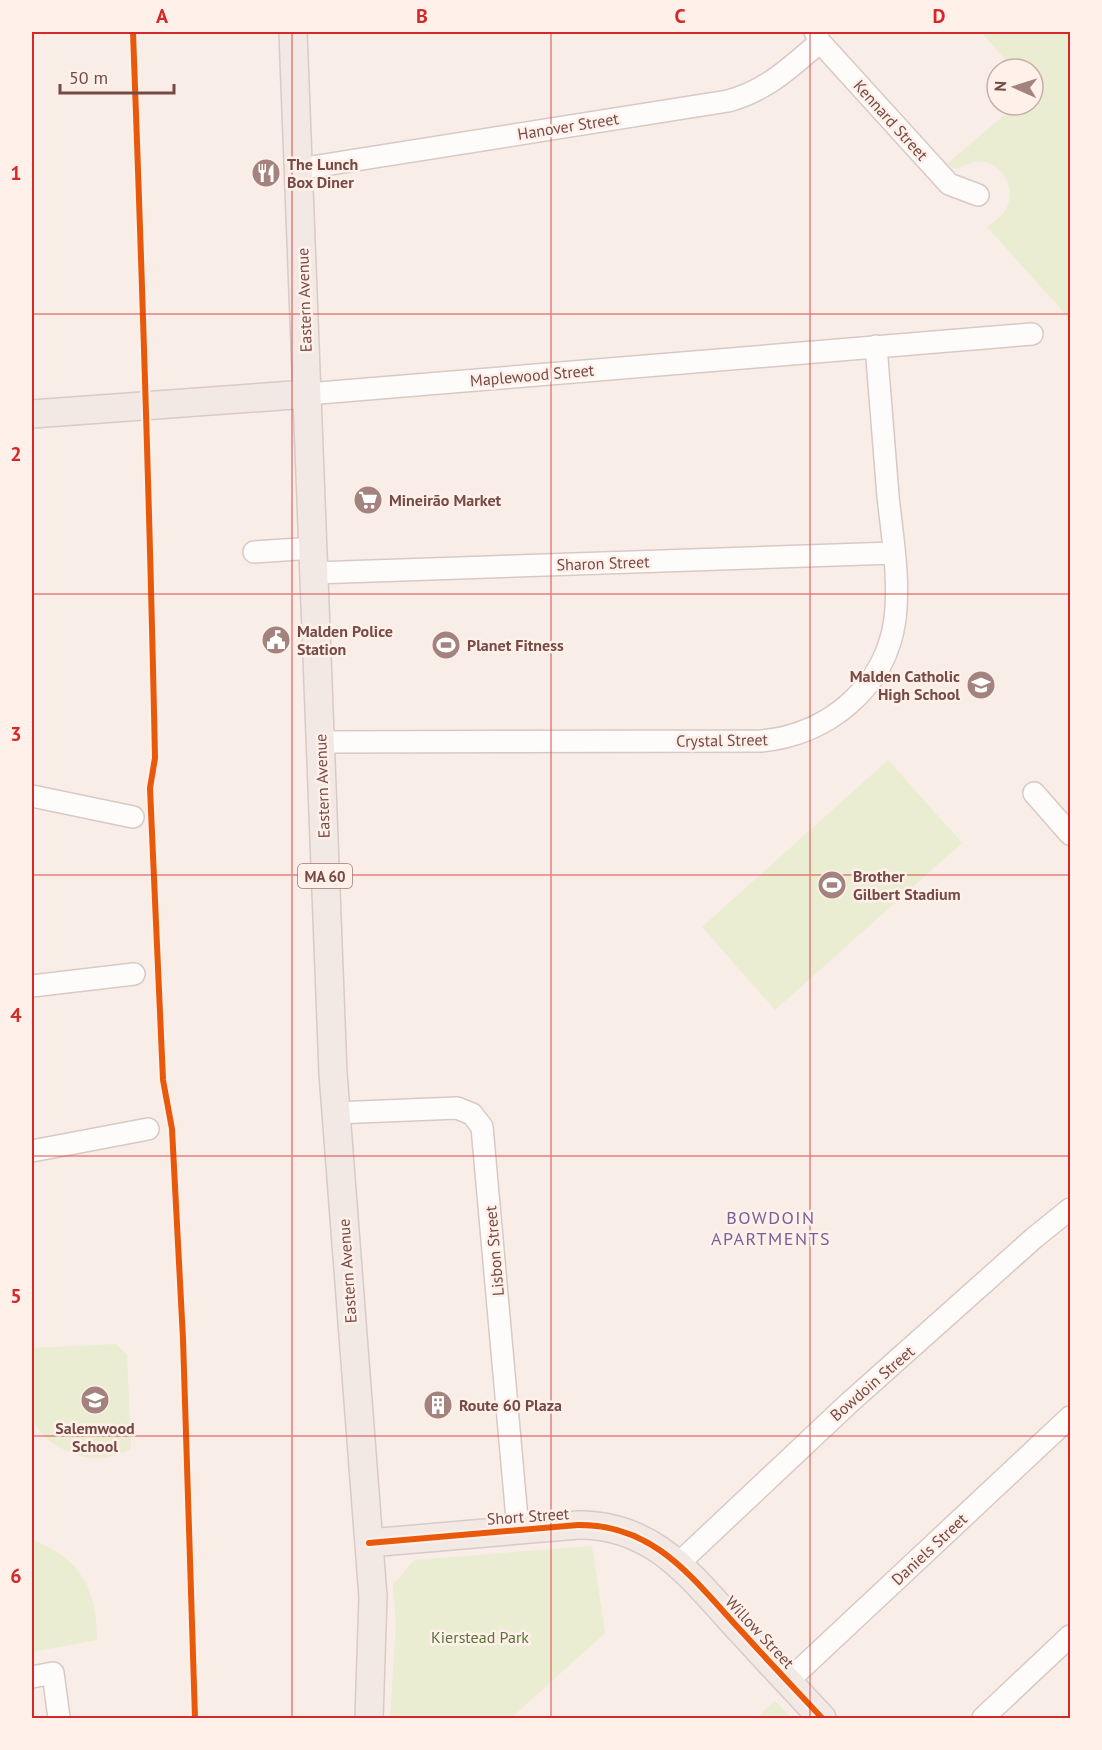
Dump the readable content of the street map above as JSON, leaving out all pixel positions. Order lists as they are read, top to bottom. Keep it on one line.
{"streets":{"main road":["Eastern Avenue","Maplewood Street","MA 60","Short Street","Willow Street"],"street":["Kennard Street","Hanover Street","Sharon Street","Crystal Street","Lisbon Street","Bowdoin Street","Daniels Street"]},"crossings":[["Kennard Street","Hanover Street"],["Hanover Street","Eastern Avenue"],["Eastern Avenue","Maplewood Street"],["Eastern Avenue","Sharon Street"],["Eastern Avenue","Crystal Street"],["Eastern Avenue","Lisbon Street"],["Eastern Avenue","Short Street"],["Maplewood Street","Crystal Street"],["Sharon Street","Crystal Street"],["Lisbon Street","Short Street"],["Bowdoin Street","Short Street"],["Bowdoin Street","Willow Street"],["Short Street","Willow Street"],["Daniels Street","Willow Street"]],"districts":["BOWDOIN APARTMENTS"],"parks":["Kierstead Park"],"places":{"restaurant":["The Lunch Box Diner"],"supermarket":["Mineirão Market"],"public building":["Malden Police Station"],"sports":["Planet Fitness","Brother Gilbert Stadium"],"school or university":["Malden Catholic High School","Salemwood School"],"building":["Route 60 Plaza"]},"scale_bar":"50 m","north":"left","grid":{"columns":["A","B","C","D"],"rows":["1","2","3","4","5","6"]}}
